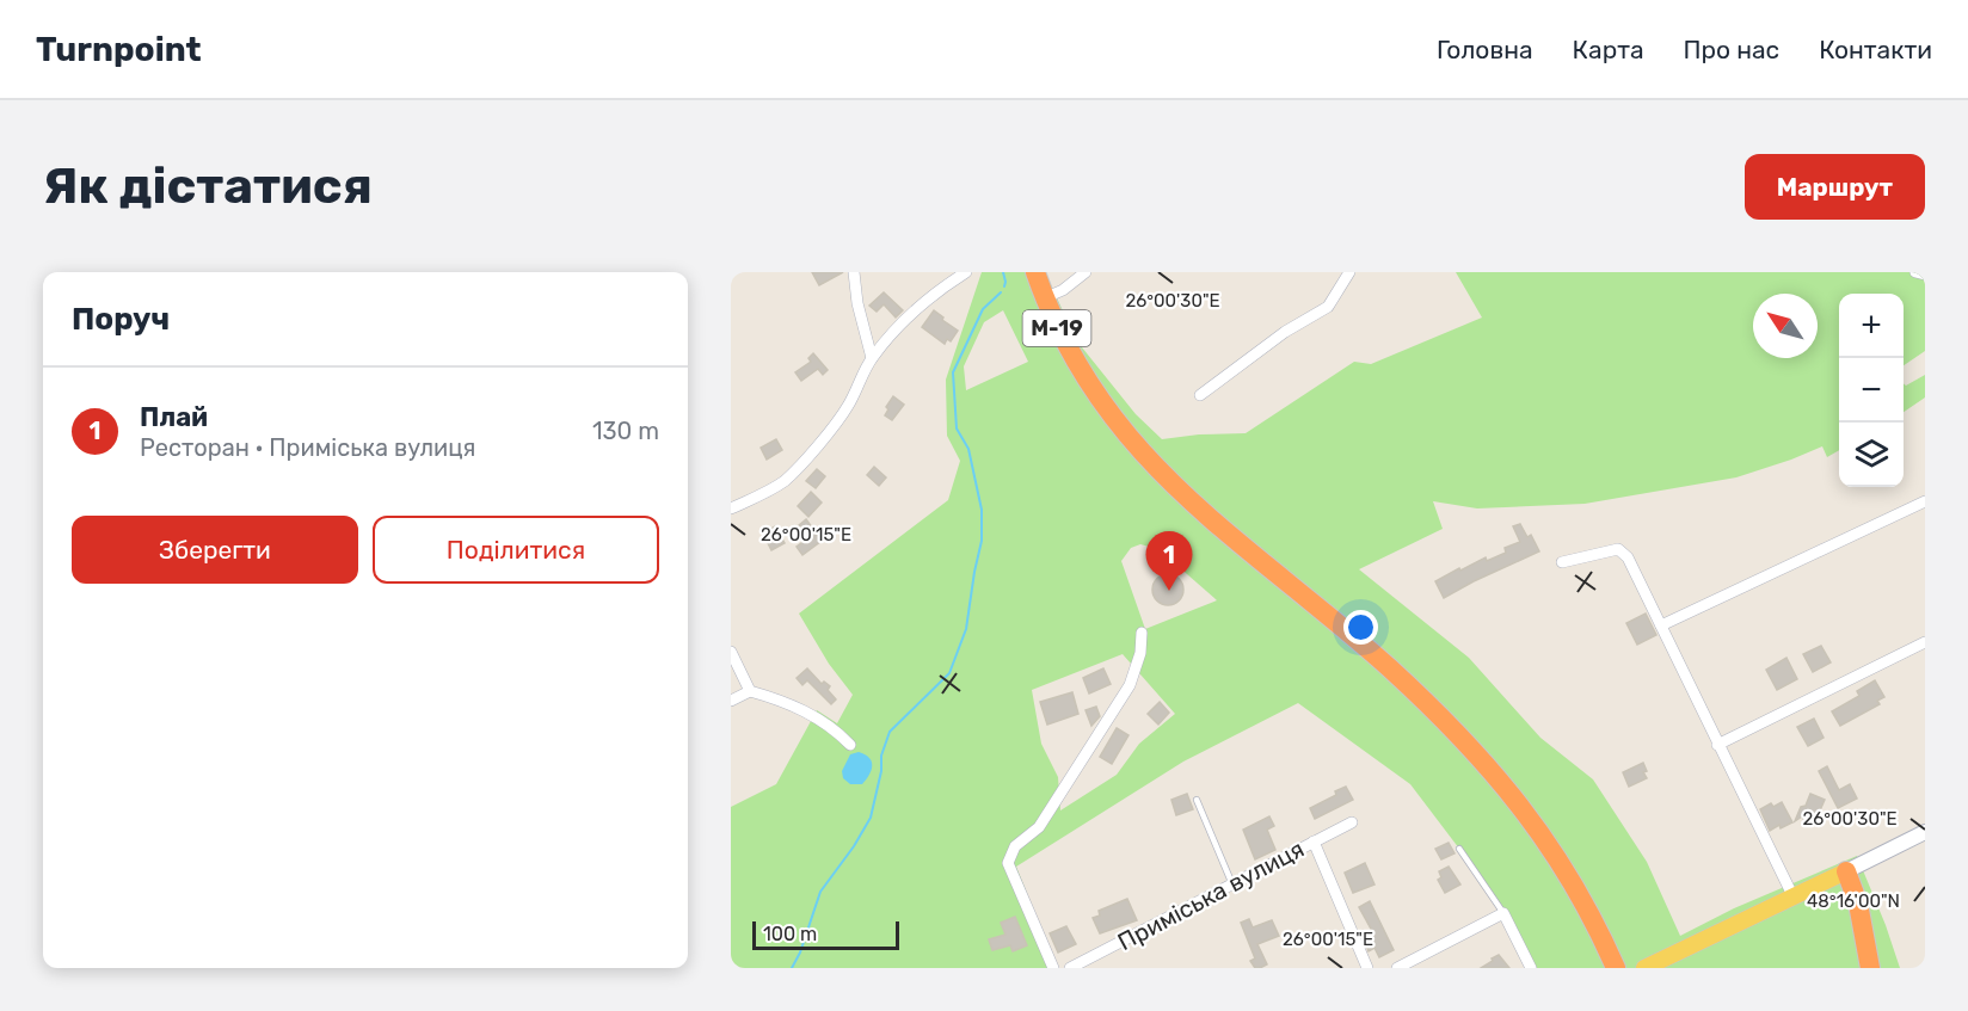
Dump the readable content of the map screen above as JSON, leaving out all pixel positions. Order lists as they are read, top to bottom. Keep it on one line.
{"streets":{"highway":["М-19"],"street":["Приміська вулиця"]},"scale_bar":"100 m","north":"top left","page":{"header":"Turnpoint","nav":["Головна","Карта","Про нас","Контакти"],"buttons":["Маршрут",["Зберегти","Поділитися"]],"title":"Як дістатися","heading":"Поруч","map_buttons":["+","−"],"list":[{"mark":"1","name":"Плай","note":"Ресторан · Приміська вулиця","value":"130 m"}],"pins":"1","scale":"100 m"},"coordinates":["26°00'30\"E","26°00'15\"E","48°16'00\"N"]}
